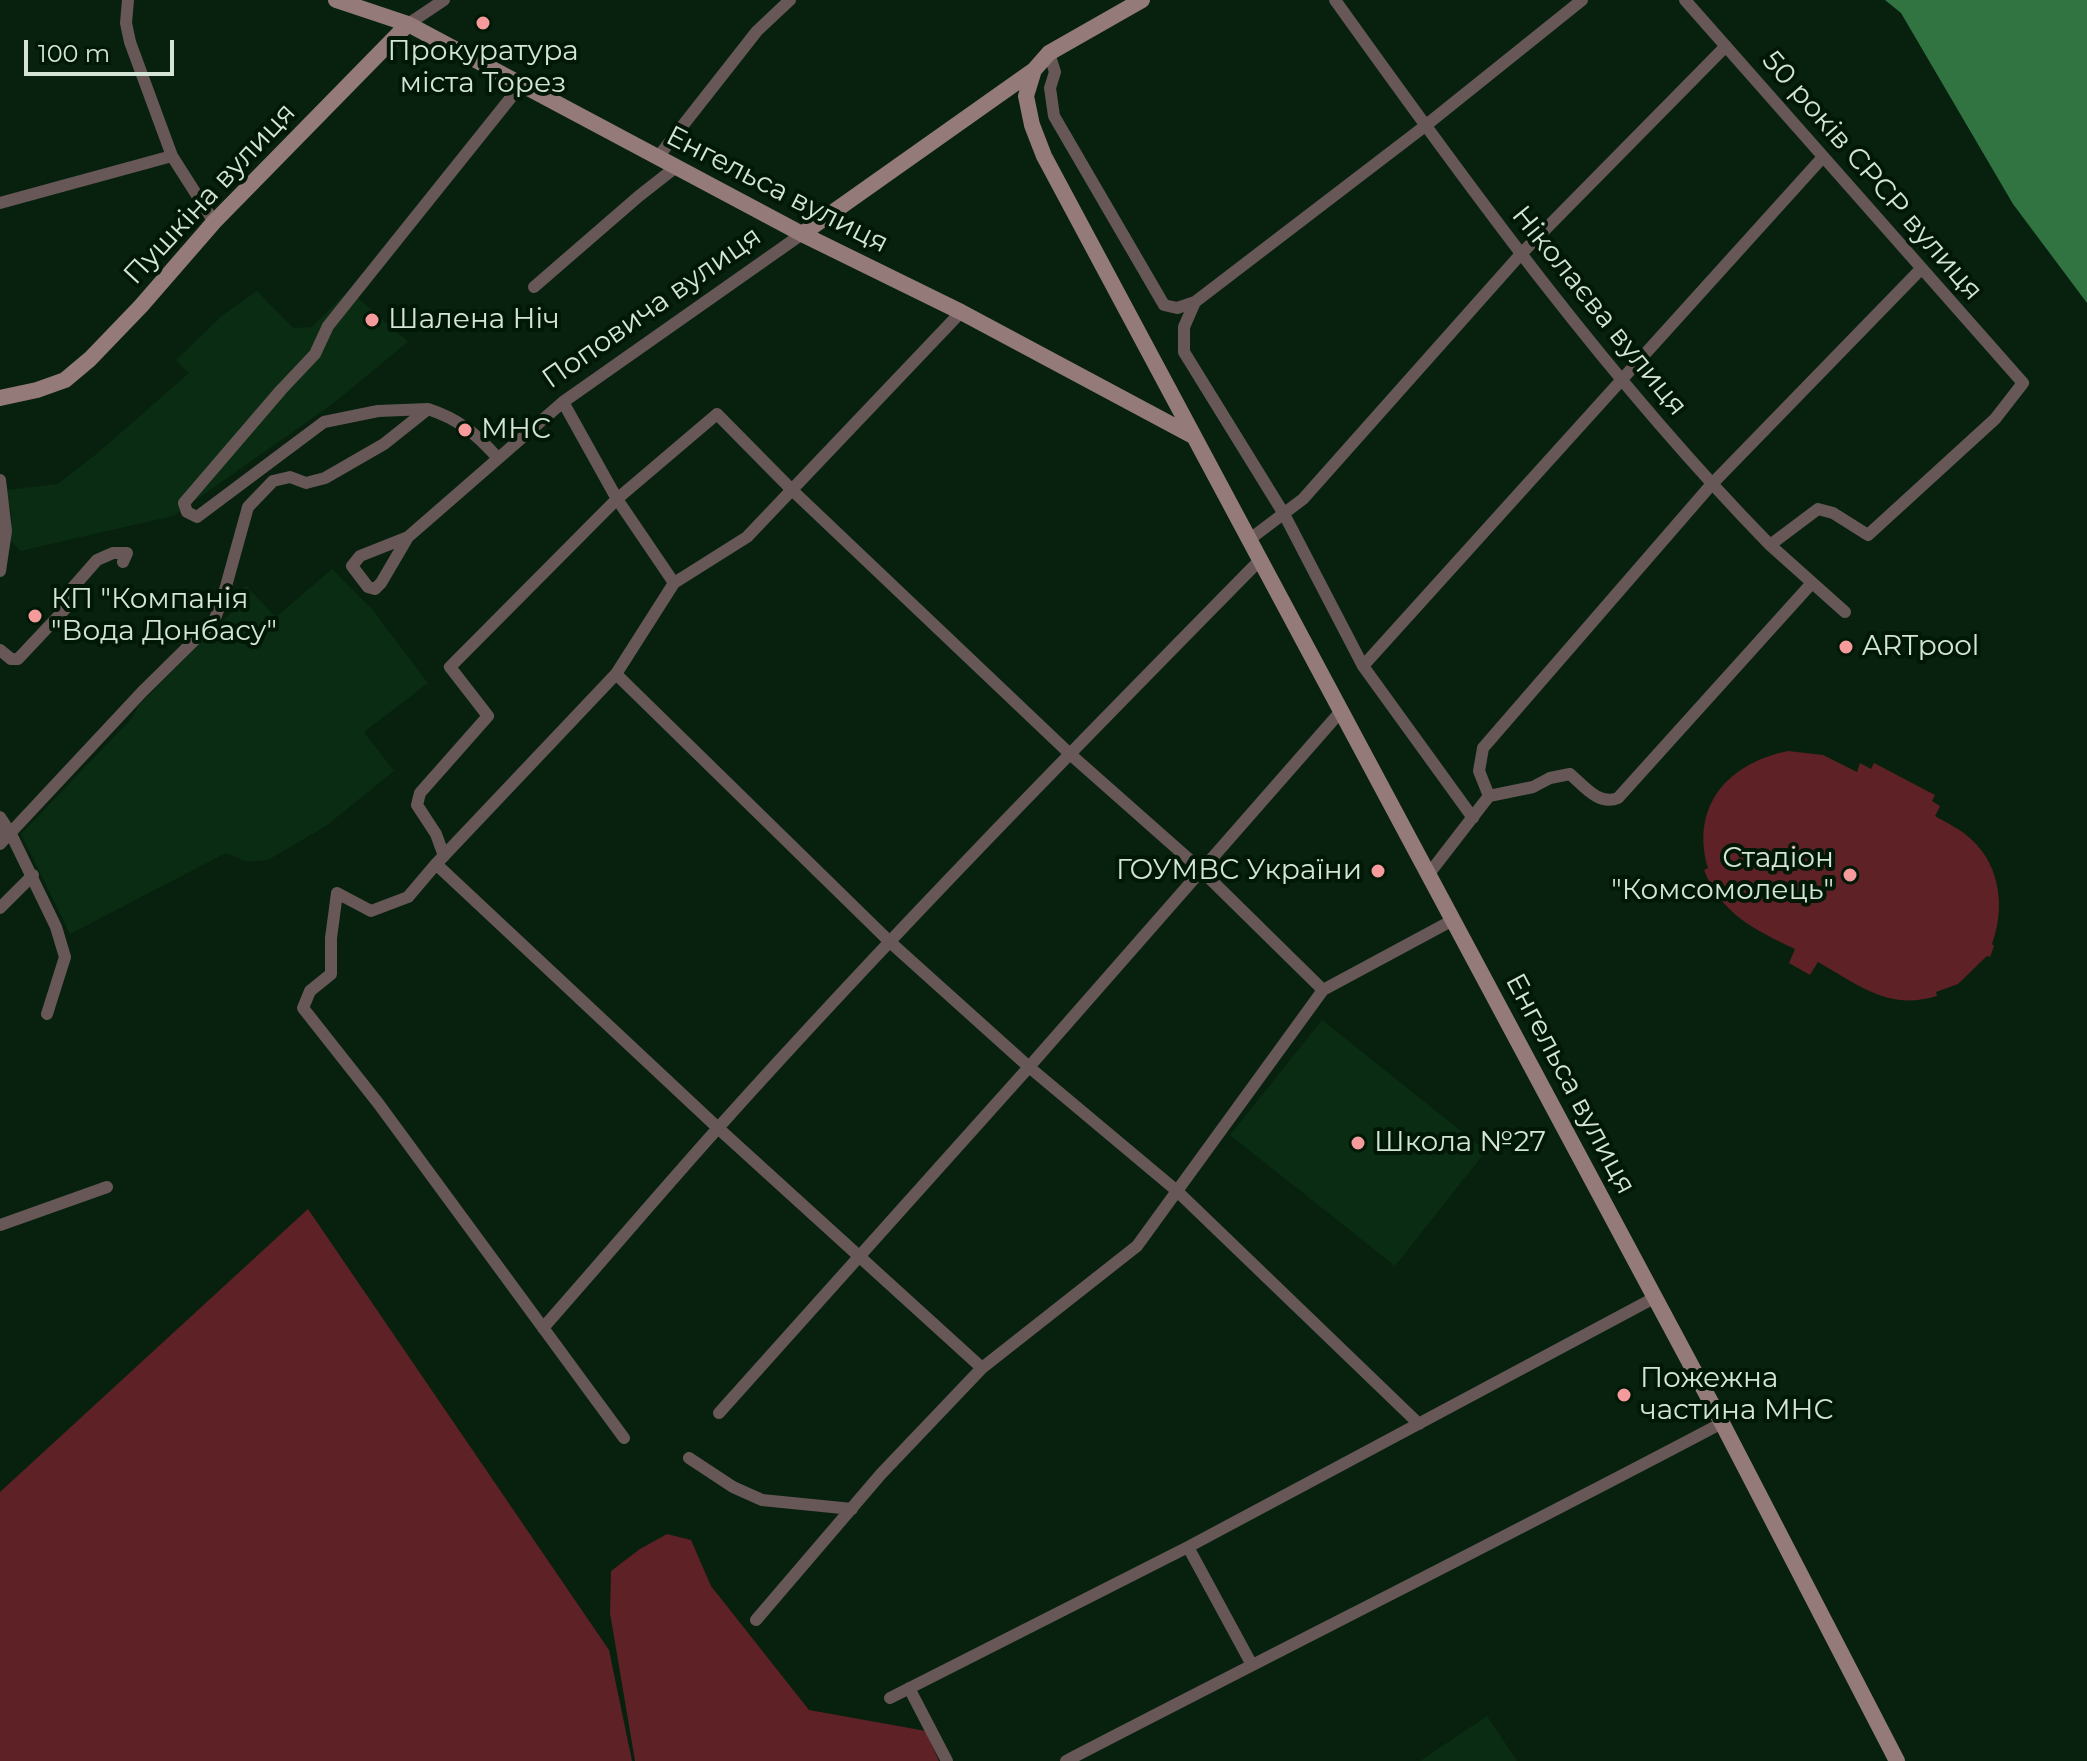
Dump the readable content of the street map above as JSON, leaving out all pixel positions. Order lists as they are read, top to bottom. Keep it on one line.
{"streets":{"street":["50 років СРСР вулиця","Енгельса вулиця","Пушкіна вулиця","Поповича вулиця","Ніколаєва вулиця"]},"crossings":[["50 років СРСР вулиця","Ніколаєва вулиця"],["Енгельса вулиця","Пушкіна вулиця"],["Енгельса вулиця","Поповича вулиця"]],"places":["Прокуратура міста Торез","Шалена Нiч","МНС","КП \"Компанія \"Вода Донбасу\"","ARTpool","ГОУМВС України","Стадіон \"Комсомолець\"","Школа №27","Пожежна частина МНС"],"scale_bar":"100 m"}
